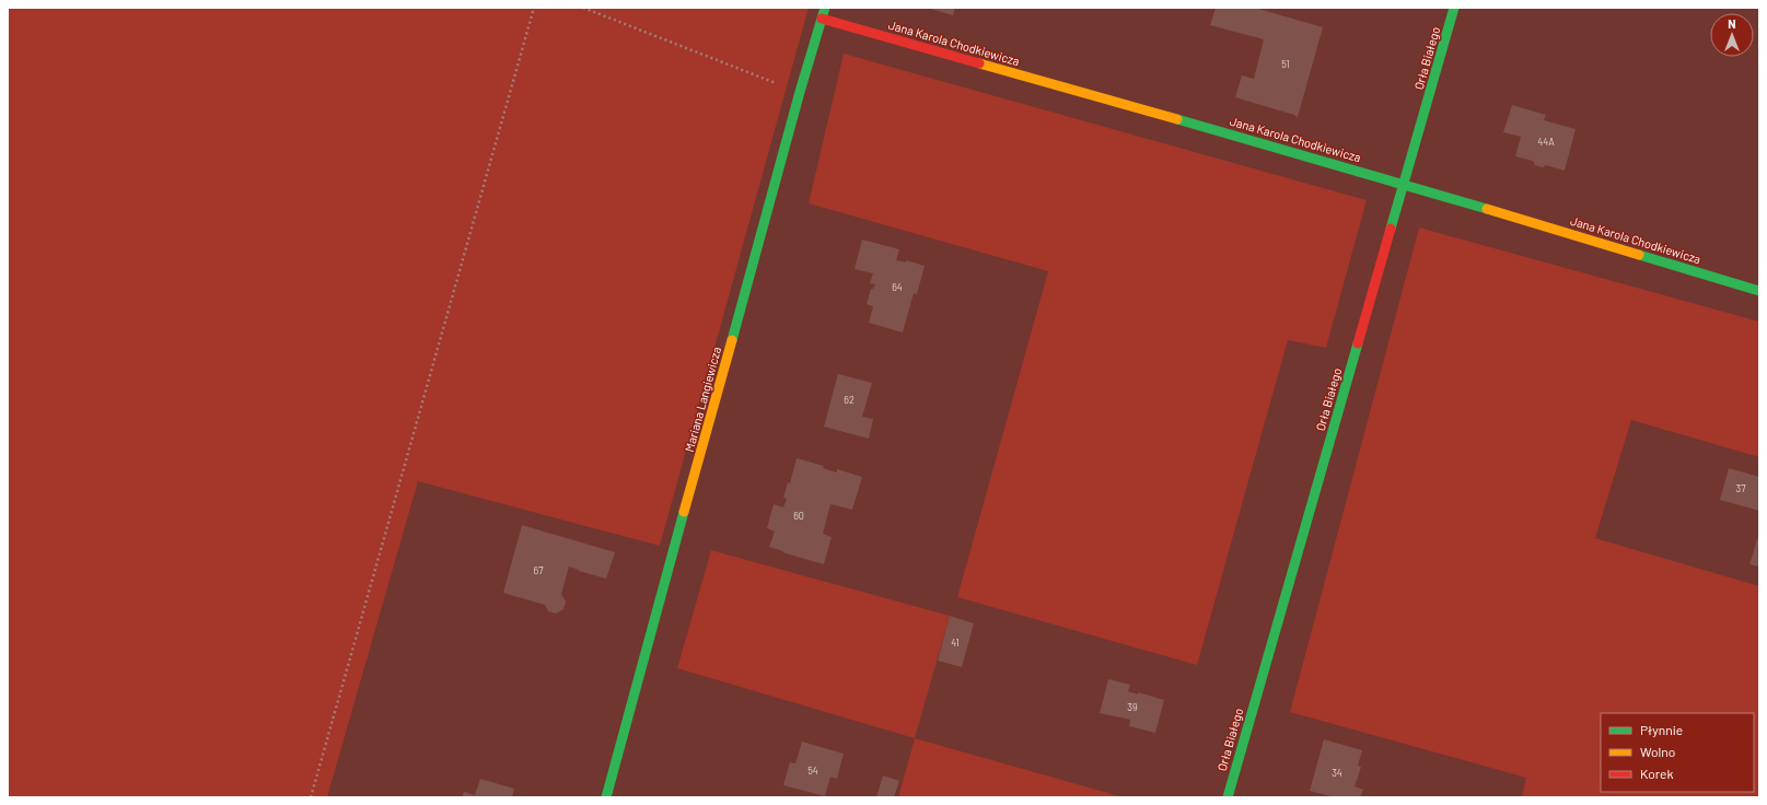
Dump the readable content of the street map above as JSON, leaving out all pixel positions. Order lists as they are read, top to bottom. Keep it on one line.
{"streets":{"street":["Jana Karola Chodkiewicza","Orła Białego","Mariana Langiewicza"]},"crossings":[["Jana Karola Chodkiewicza","Orła Białego"],["Jana Karola Chodkiewicza","Mariana Langiewicza"]],"house_numbers":["51","44A","64","62","37","60","67","41","39","54","34"],"legend":["Płynnie","Wolno","Korek"],"north":"top"}
